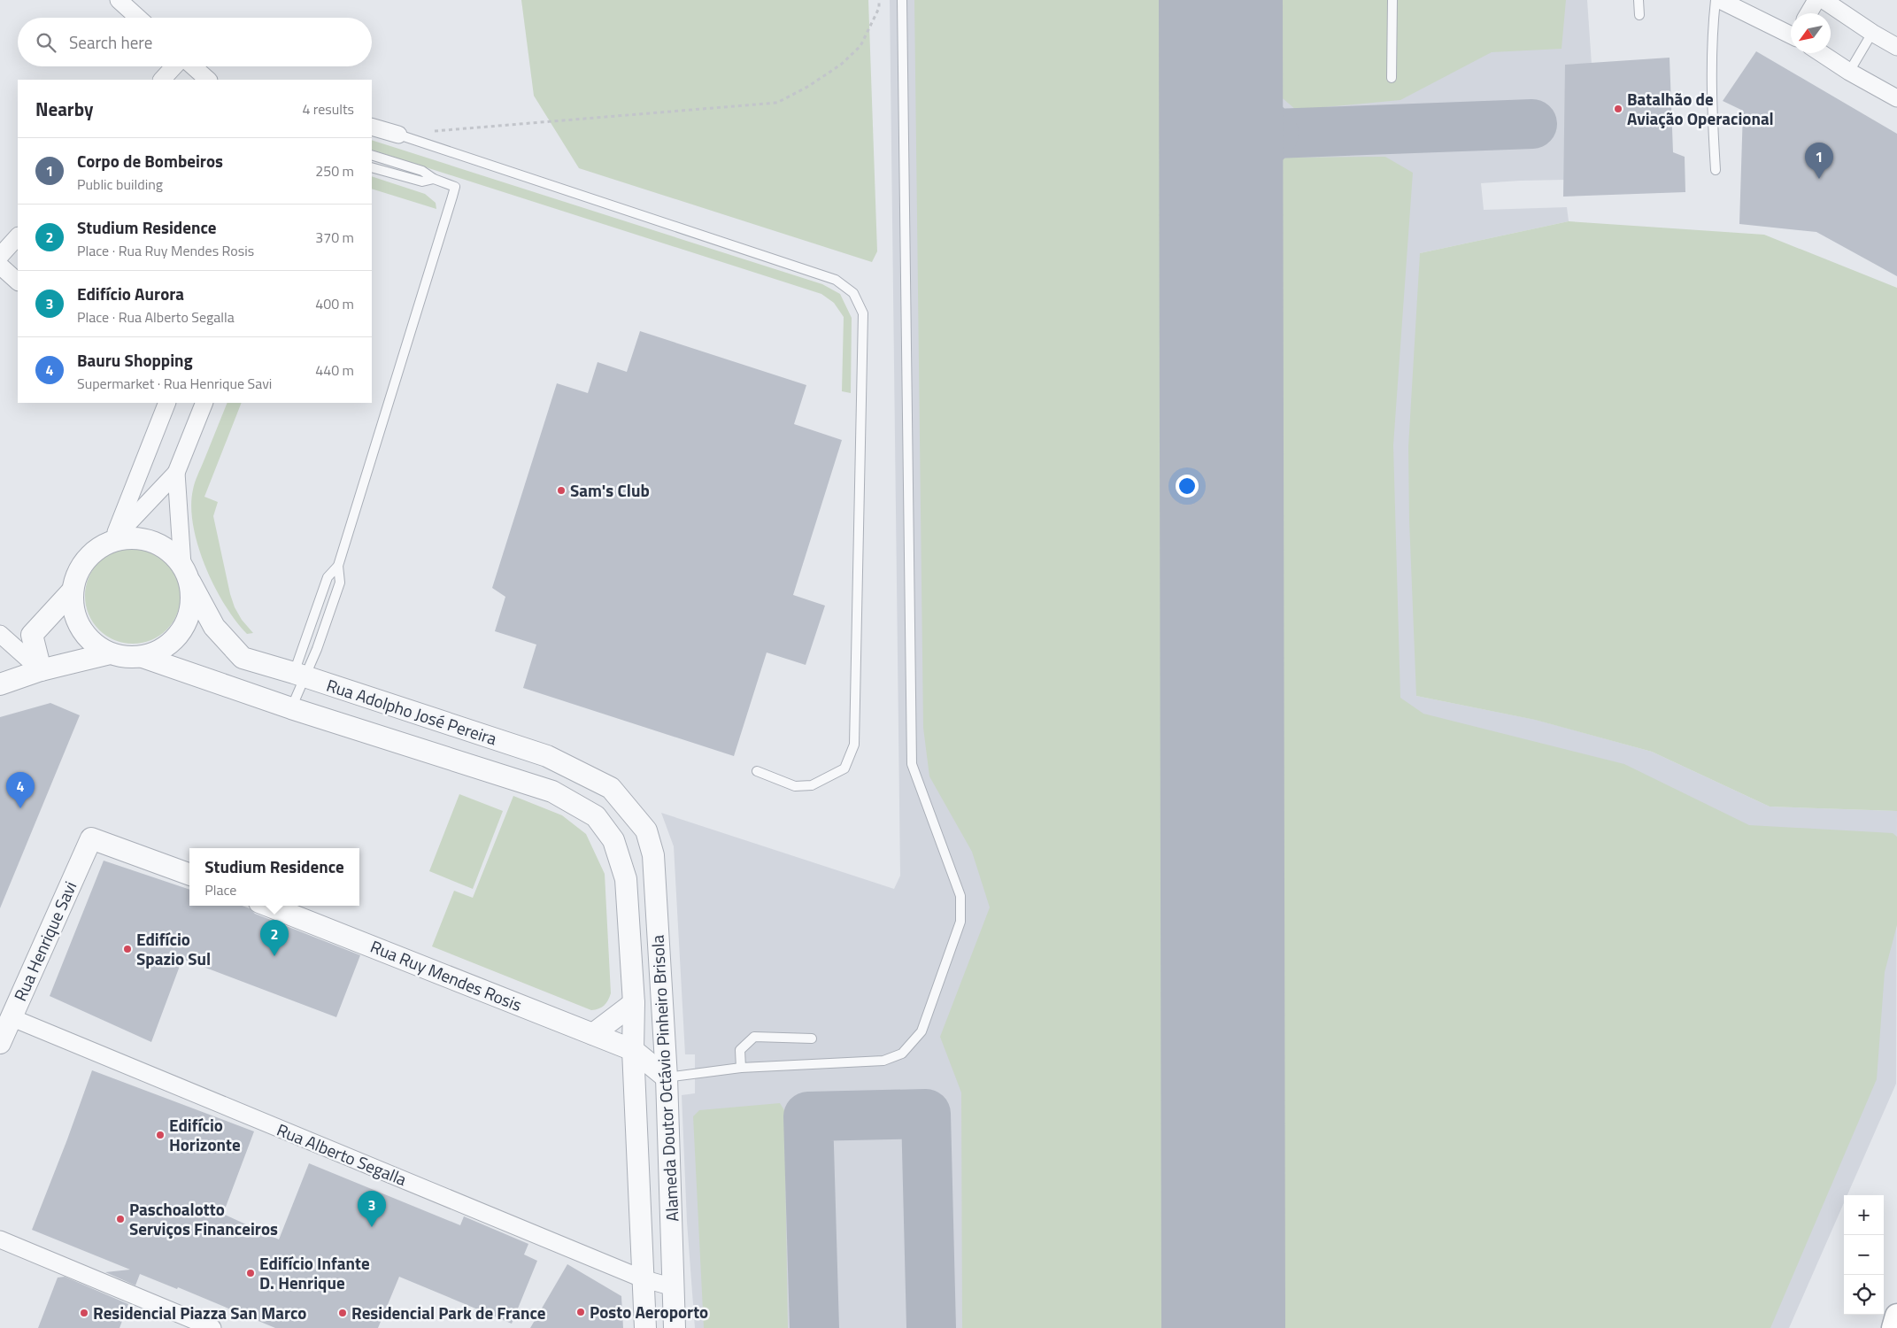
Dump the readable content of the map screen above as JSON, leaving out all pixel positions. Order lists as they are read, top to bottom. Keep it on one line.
{"streets":{"street":["Rua Adolpho José Pereira","Rua Henrique Savi","Rua Ruy Mendes Rosis","Alameda Doutor Octávio Pinheiro Brisola","Rua Alberto Segalla"]},"crossings":[["Rua Adolpho José Pereira","Alameda Doutor Octávio Pinheiro Brisola"],["Rua Henrique Savi","Rua Alberto Segalla"],["Rua Ruy Mendes Rosis","Alameda Doutor Octávio Pinheiro Brisola"],["Alameda Doutor Octávio Pinheiro Brisola","Rua Alberto Segalla"]],"places":["Batalhão de Aviação Operacional","Sam's Club","Edifício Spazio Sul","Edifício Horizonte","Paschoalotto Serviços Financeiros","Edifício Infante D. Henrique","Posto Aeroporto","Residencial Piazza San Marco","Residencial Park de France"],"north":"bottom left","page":{"search":"Search here","heading":["Nearby","4 results"],"list":[{"mark":"1","name":"Corpo de Bombeiros","note":"Public building","value":"250 m"},{"mark":"2","name":"Studium Residence","note":"Place · Rua Ruy Mendes Rosis","value":"370 m"},{"mark":"3","name":"Edifício Aurora","note":"Place · Rua Alberto Segalla","value":"400 m"},{"mark":"4","name":"Bauru Shopping","note":"Supermarket · Rua Henrique Savi","value":"440 m"}],"pins":["1","4","2","3"],"popup":["Studium Residence","Place"],"map_buttons":["+","−"]}}
